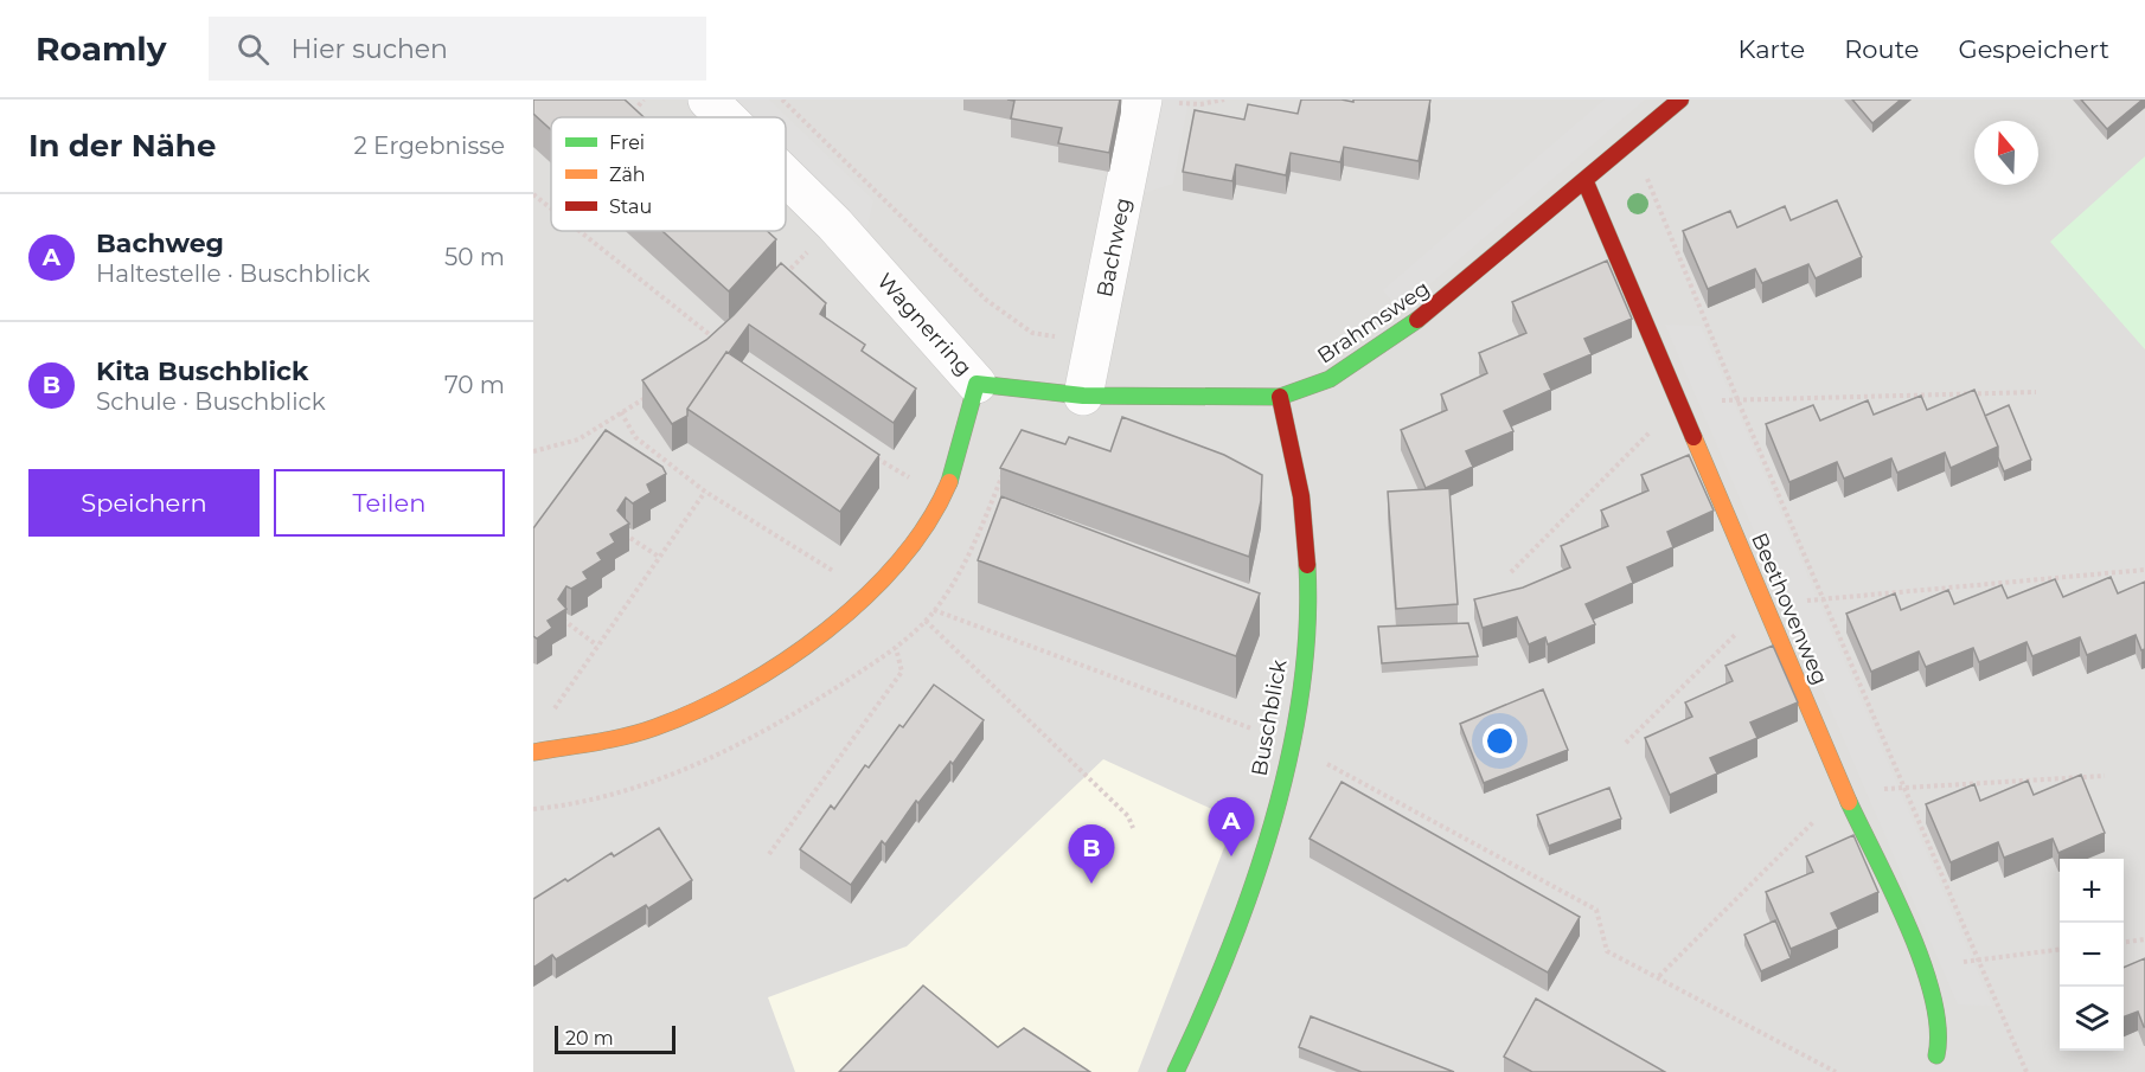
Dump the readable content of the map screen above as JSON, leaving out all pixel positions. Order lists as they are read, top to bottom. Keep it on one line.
{"streets":{"street":["Bachweg","Brahmsweg","Wagnerring","Beethovenweg","Buschblick"]},"crossings":[["Bachweg","Brahmsweg"],["Brahmsweg","Wagnerring"],["Brahmsweg","Beethovenweg"],["Brahmsweg","Buschblick"]],"legend":["Frei","Zäh","Stau"],"scale_bar":"20 m","north":"top","page":{"header":"Roamly","search":"Hier suchen","nav":["Karte","Route","Gespeichert"],"heading":["In der Nähe","2 Ergebnisse"],"list":[{"mark":"A","name":"Bachweg","note":"Haltestelle · Buschblick","value":"50 m"},{"mark":"B","name":"Kita Buschblick","note":"Schule · Buschblick","value":"70 m"}],"buttons":["Speichern","Teilen"],"pins":["A","B"],"map_buttons":["+","−"],"scale":"20 m"}}
